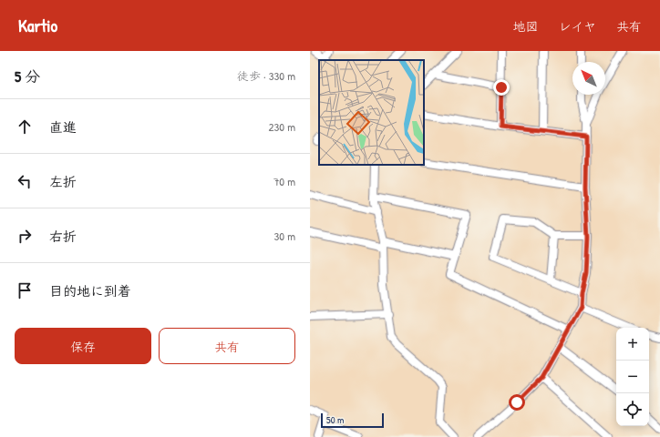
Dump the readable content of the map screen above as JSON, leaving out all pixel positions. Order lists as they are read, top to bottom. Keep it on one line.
{"scale_bar":"50 m","north":"top left","page":{"header":"Kartio","nav":["地図","レイヤ","共有"],"heading":["5 分","徒歩 · 330 m"],"list":[["直進","230 m"],["左折","70 m"],["右折","30 m"],"目的地に到着"],"buttons":["保存","共有"],"map_buttons":["+","−"],"scale":"50 m"}}
